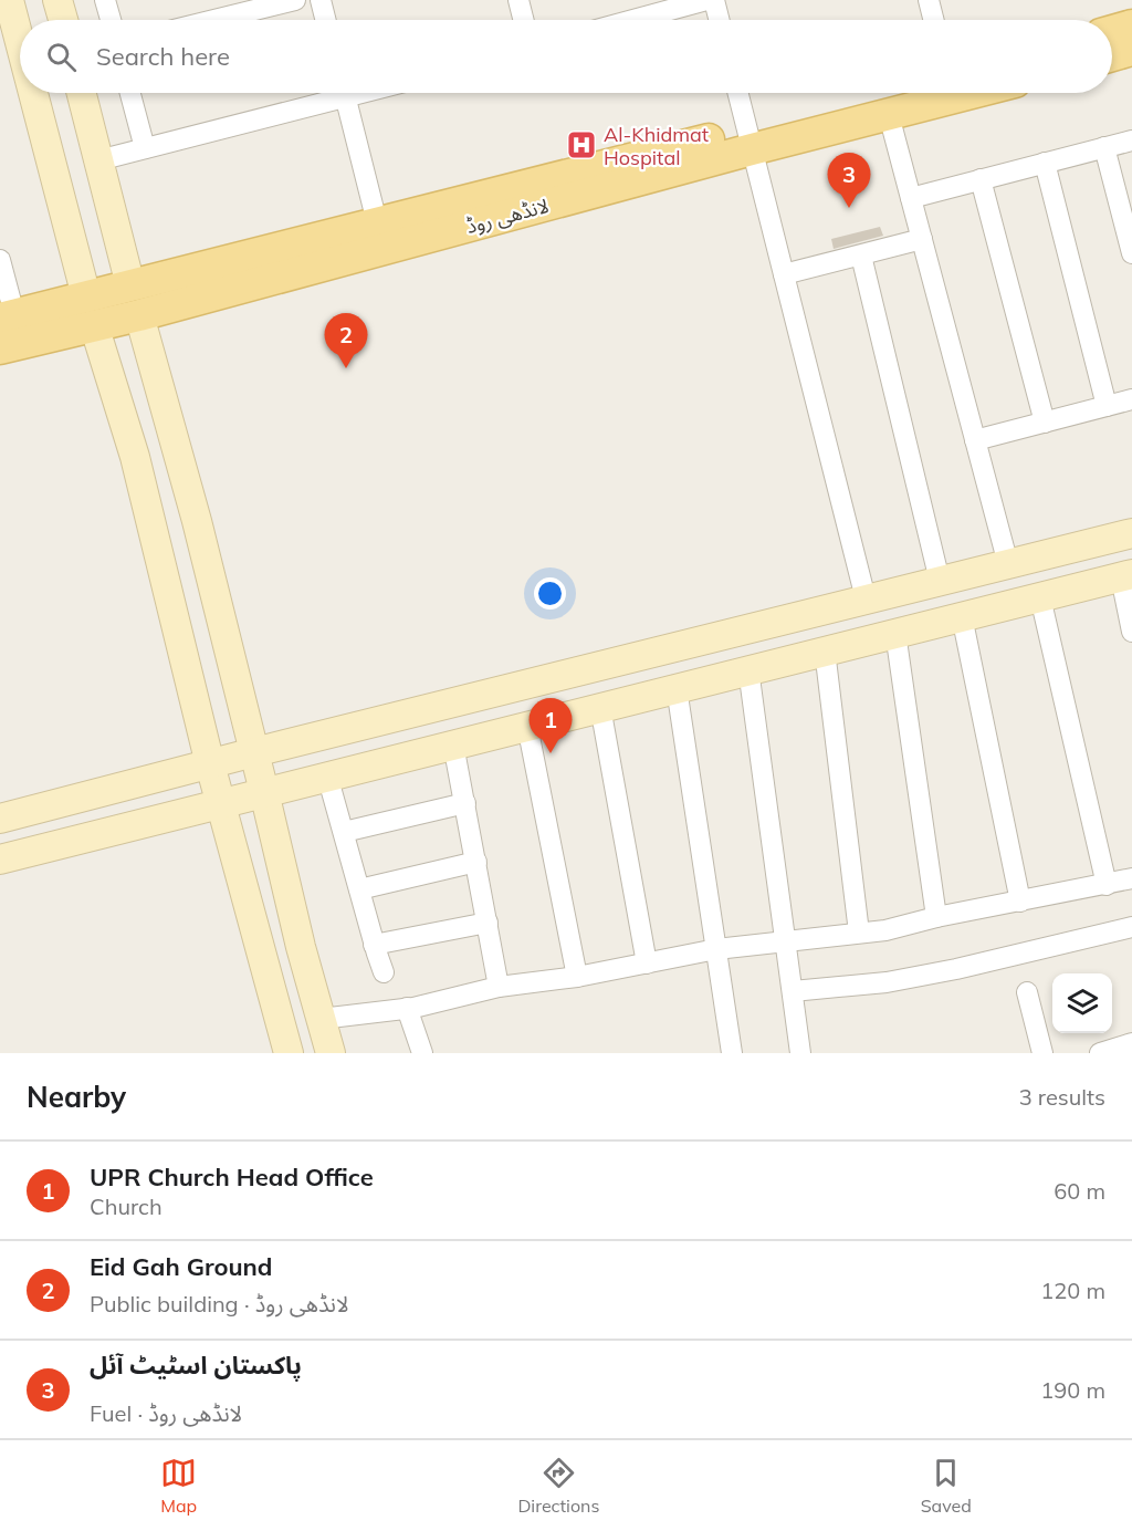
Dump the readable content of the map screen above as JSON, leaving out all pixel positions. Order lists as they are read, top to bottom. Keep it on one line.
{"streets":{"main road":["لانڈھی روڈ"]},"places":{"hospital":["Al-Khidmat Hospital"]},"page":{"search":"Search here","pins":["3","2","1"],"heading":["Nearby","3 results"],"list":[{"mark":"1","name":"UPR Church Head Office","note":"Church","value":"60 m"},{"mark":"2","name":"Eid Gah Ground","note":"Public building · لانڈھی روڈ","value":"120 m"},{"mark":"3","name":"پاکستان اسٹیٹ آئل","note":"Fuel · لانڈھی روڈ","value":"190 m"}],"nav":["Map","Directions","Saved"]}}
